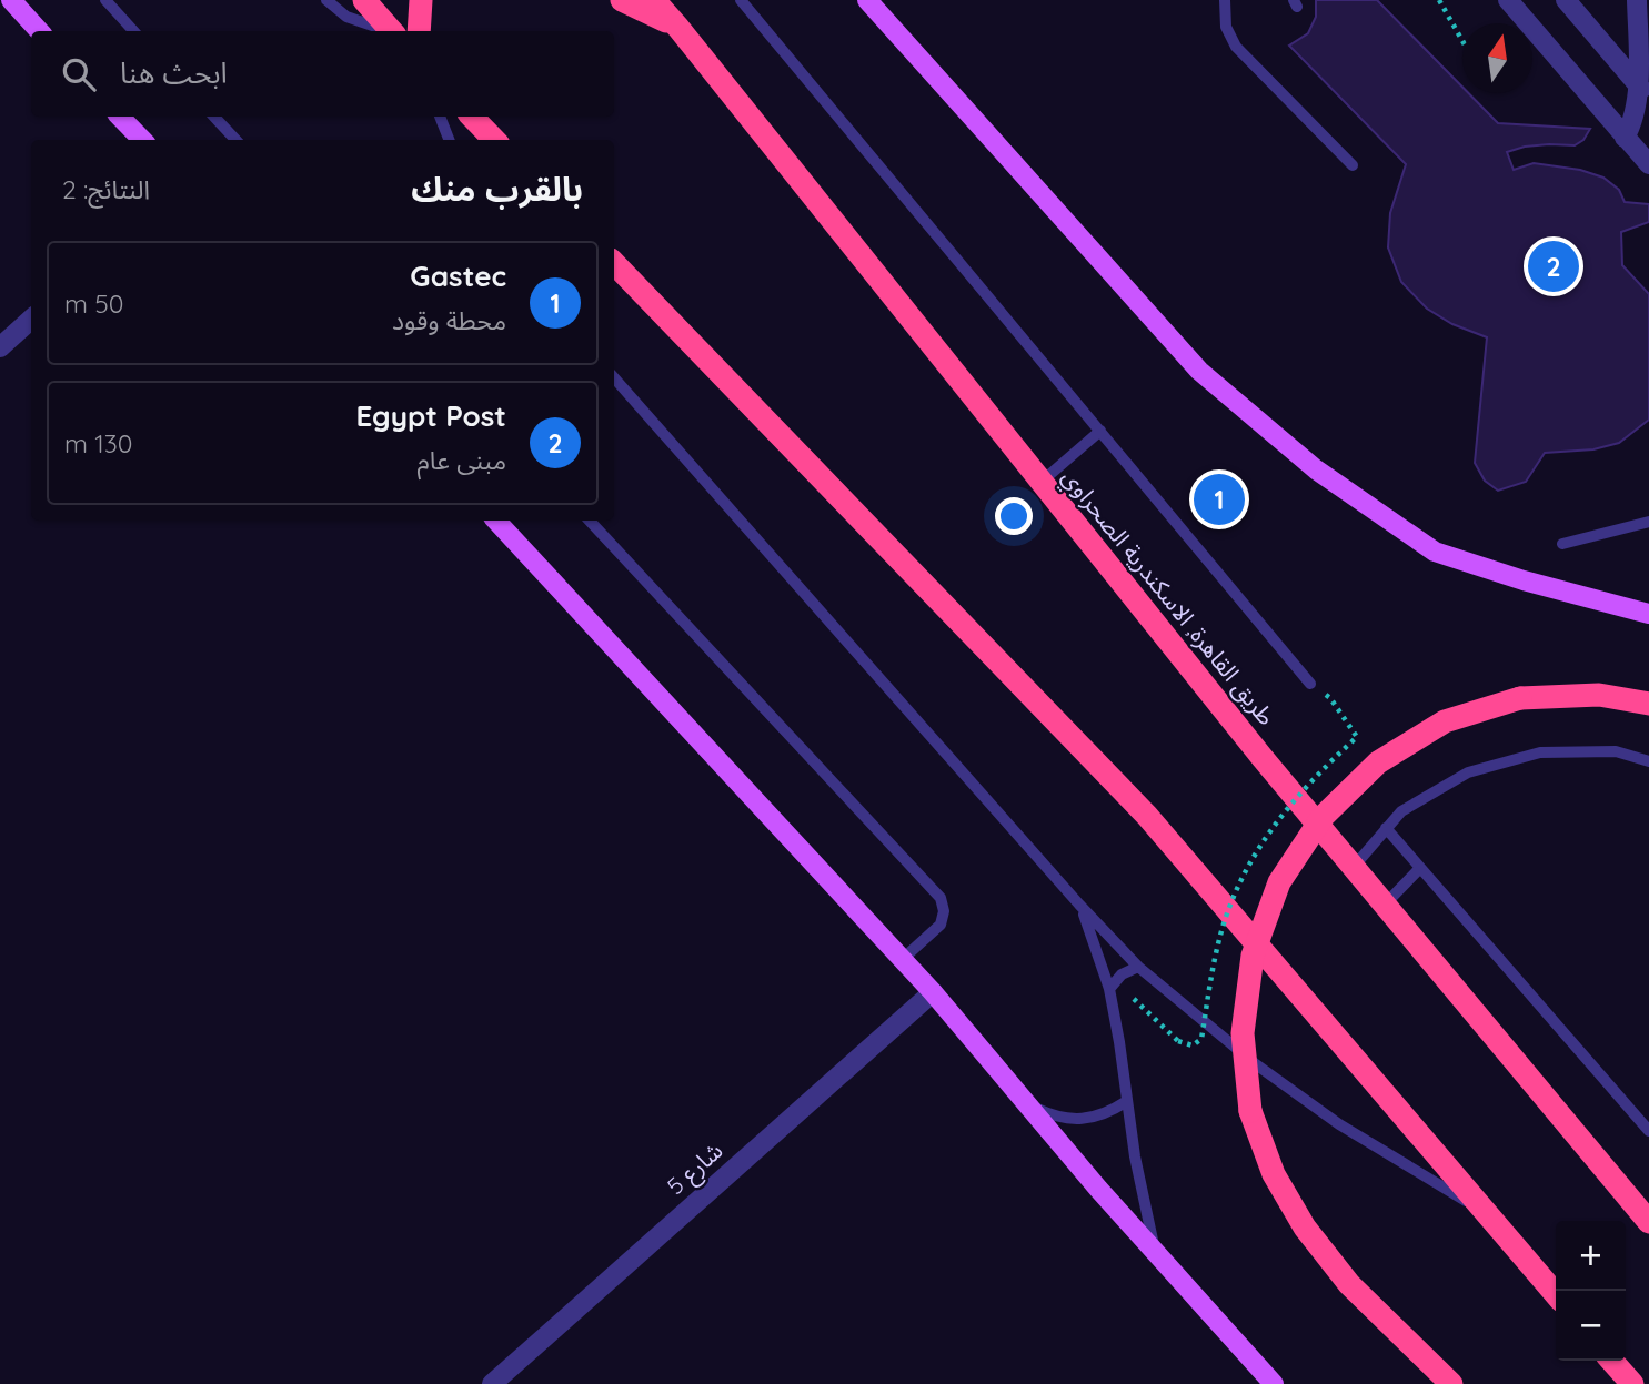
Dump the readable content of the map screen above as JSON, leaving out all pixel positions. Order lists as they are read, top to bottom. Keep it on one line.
{"streets":{"highway":["طريق القاهرة, الاسكندرية الصحراوي"],"street":["شارع 5"]},"north":"top","page":{"search":"ابحث هنا","heading":["بالقرب منك","النتائج: 2"],"pins":["2","1"],"list":[{"mark":"1","name":"Gastec","note":"محطة وقود","value":"50 m"},{"mark":"2","name":"Egypt Post","note":"مبنى عام","value":"130 m"}],"map_buttons":["+","−"]}}
